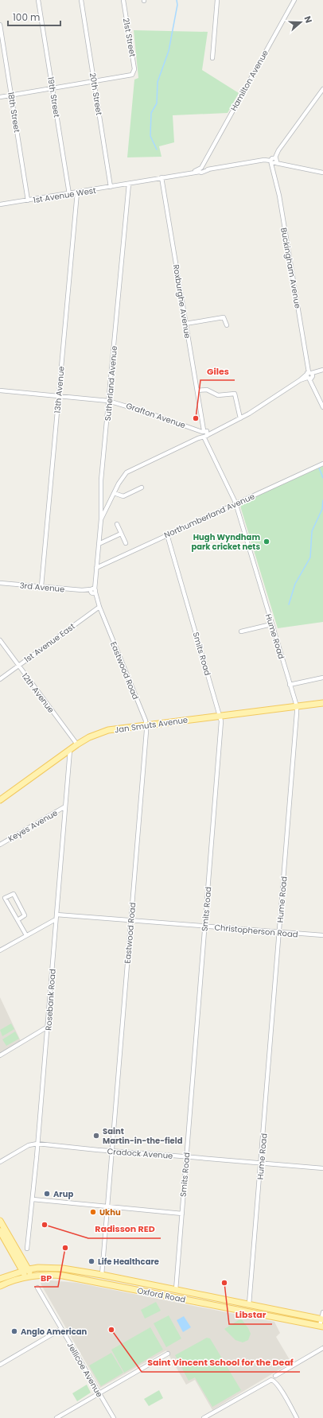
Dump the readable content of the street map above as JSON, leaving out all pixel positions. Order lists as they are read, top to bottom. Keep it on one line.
{"streets":{"main road":["Jan Smuts Avenue","Oxford Road"],"street":["21st Street","Hamilton Avenue","20th Street","19th Street","18th Street","1st Avenue West","Buckingham Avenue","Roxburghe Avenue","Sutherland Avenue","13th Avenue","Grafton Avenue","Northumberland Avenue","3rd Avenue","Hume Road","1st Avenue East","Smits Road","Eastwood Road","12th Avenue","Keyes Avenue","Christopherson Road","Rosebank Road","Cradock Avenue","Jellicoe Avenue"]},"crossings":[["21st Street","20th Street"],["Hamilton Avenue","1st Avenue West"],["20th Street","1st Avenue West"],["19th Street","1st Avenue West"],["18th Street","1st Avenue West"],["1st Avenue West","Buckingham Avenue"],["1st Avenue West","Roxburghe Avenue"],["1st Avenue West","Sutherland Avenue"],["1st Avenue West","13th Avenue"],["Roxburghe Avenue","Grafton Avenue"],["Roxburghe Avenue","Northumberland Avenue"],["Roxburghe Avenue","Hume Road"],["Sutherland Avenue","Grafton Avenue"],["Sutherland Avenue","Northumberland Avenue"],["Sutherland Avenue","3rd Avenue"],["Sutherland Avenue","Eastwood Road"],["13th Avenue","Grafton Avenue"],["13th Avenue","3rd Avenue"],["Northumberland Avenue","Hume Road"],["Northumberland Avenue","Smits Road"],["3rd Avenue","Eastwood Road"],["Hume Road","Jan Smuts Avenue"],["Hume Road","Christopherson Road"],["Hume Road","Cradock Avenue"],["Hume Road","Oxford Road"],["1st Avenue East","Eastwood Road"],["1st Avenue East","12th Avenue"],["Smits Road","Jan Smuts Avenue"],["Smits Road","Christopherson Road"],["Smits Road","Cradock Avenue"],["Smits Road","Oxford Road"],["Eastwood Road","Jan Smuts Avenue"],["Eastwood Road","Christopherson Road"],["Eastwood Road","Cradock Avenue"],["Eastwood Road","Oxford Road"],["12th Avenue","Jan Smuts Avenue"],["Jan Smuts Avenue","Rosebank Road"],["Keyes Avenue","Rosebank Road"],["Christopherson Road","Rosebank Road"],["Rosebank Road","Cradock Avenue"]],"places":["Giles","Hugh Wyndham park cricket nets","Saint Martin-in-the-field","Arup","Ukhu","Radisson RED","BP","Life Healthcare","Libstar","Saint Vincent School for the Deaf","Anglo American"],"scale_bar":"100 m","north":"right"}
